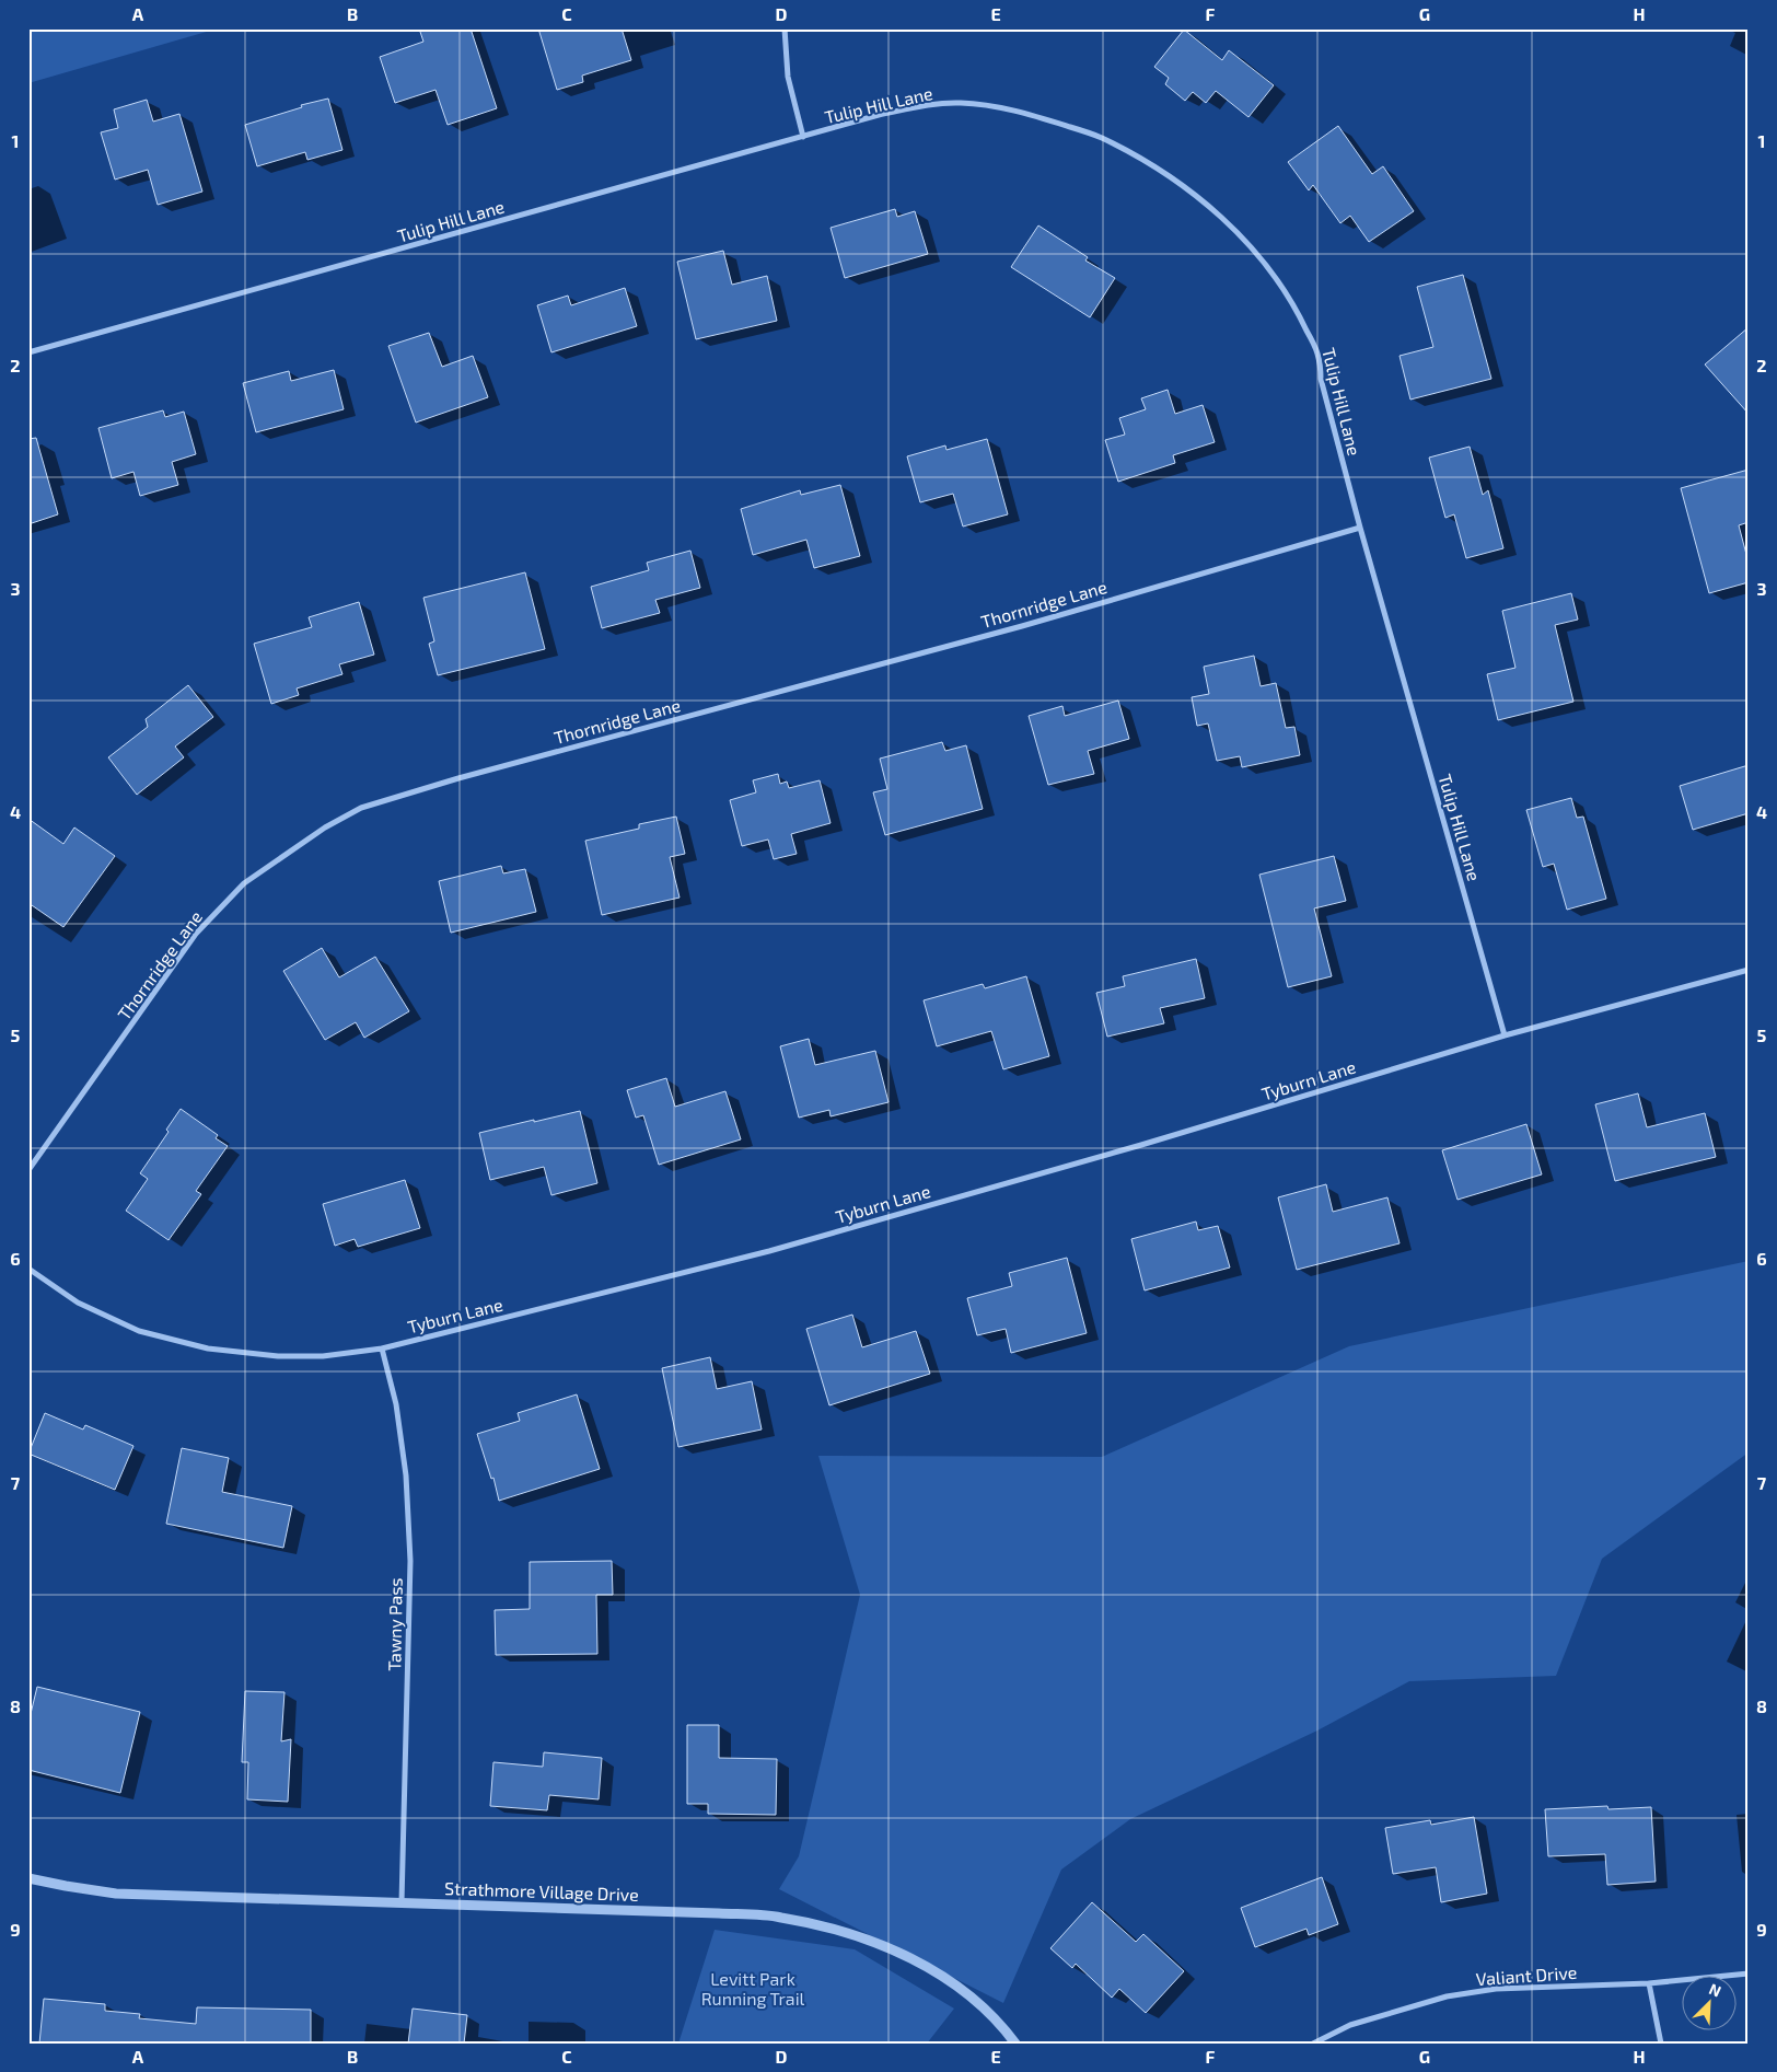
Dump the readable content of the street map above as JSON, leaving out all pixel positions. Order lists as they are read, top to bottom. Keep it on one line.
{"streets":{"street":["Tulip Hill Lane","Thornridge Lane","Tyburn Lane","Tawny Pass","Strathmore Village Drive","Valiant Drive"]},"crossings":[["Tulip Hill Lane","Thornridge Lane"],["Tulip Hill Lane","Tyburn Lane"],["Tyburn Lane","Tawny Pass"],["Tawny Pass","Strathmore Village Drive"]],"parks":["Levitt Park Running Trail"],"north":"top right","grid":{"columns":["A","B","C","D","E","F","G","H"],"rows":["1","2","3","4","5","6","7","8","9"]}}
